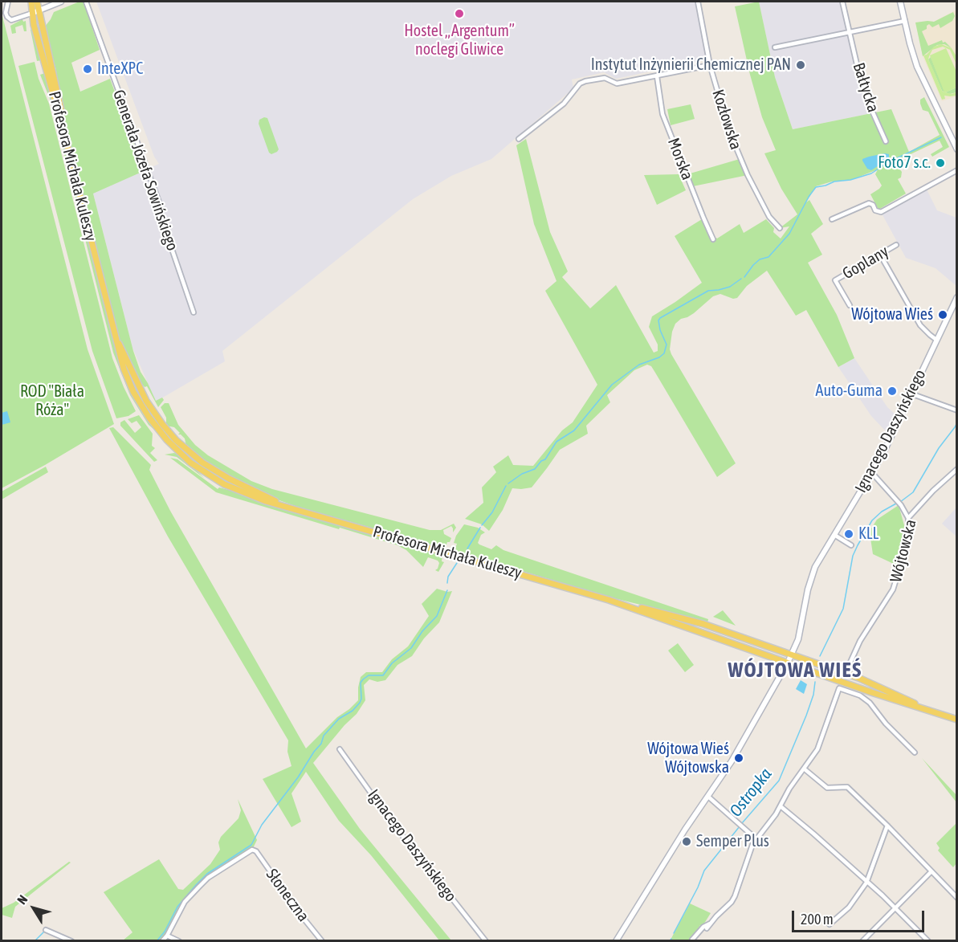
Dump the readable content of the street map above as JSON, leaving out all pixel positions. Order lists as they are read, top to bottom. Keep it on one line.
{"streets":{"main road":["Profesora Michała Kuleszy","Ignacego Daszyńskiego"],"street":["Bałtycka","Kozłowska","Morska","Generała Józefa Sowińskiego","Goplany","Wójtowska","Słoneczna"]},"crossings":[["Profesora Michała Kuleszy","Ignacego Daszyńskiego"]],"districts":["WÓJTOWA WIEŚ"],"water":["Ostropka"],"parks":["ROD \"Biała Róża\""],"places":["Hostel „Argentum” noclegi Gliwice","Instytut Inżynierii Chemicznej PAN","InteXPC","Foto7 s.c.","Wójtowa Wieś","Auto-Guma","KLL","Wójtowa Wieś Wójtowska","Semper Plus"],"scale_bar":"200 m","north":"top left"}
